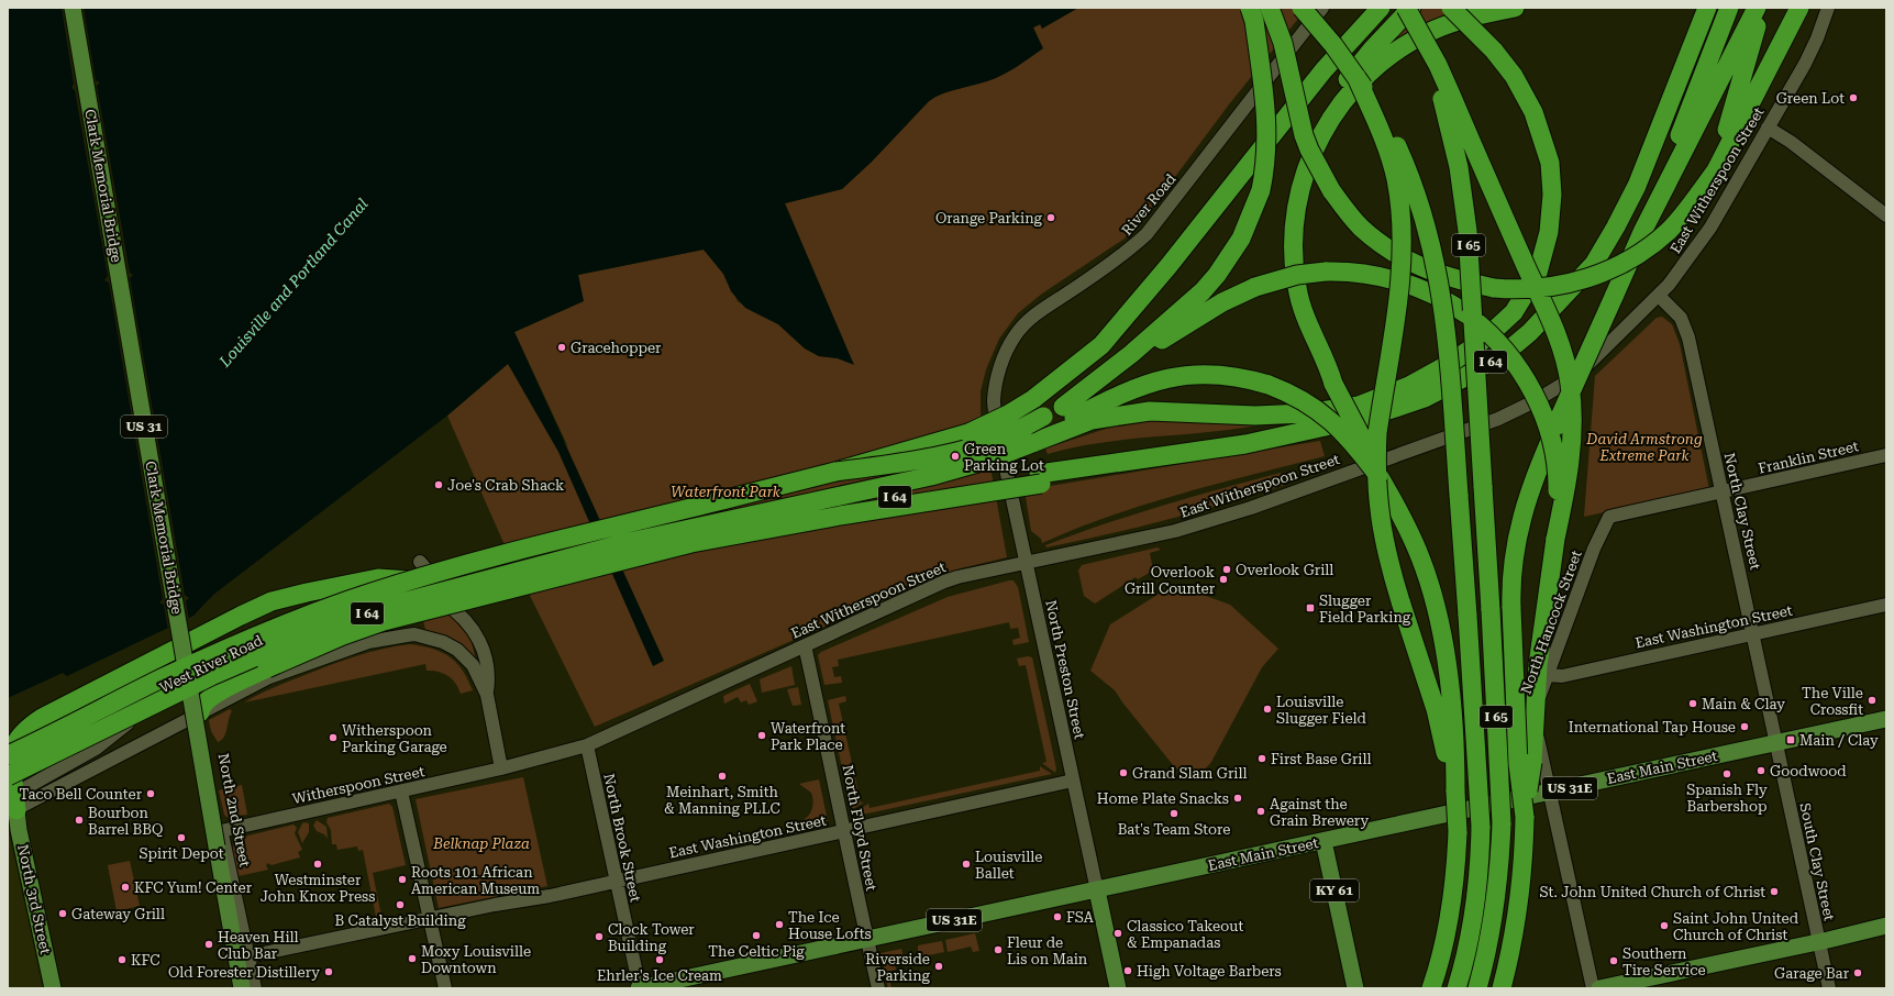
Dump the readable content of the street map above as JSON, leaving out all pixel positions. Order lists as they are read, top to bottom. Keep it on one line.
{"streets":{"highway":["I 65","I 64"],"main road":["Clark Memorial Bridge","US 31","East Main Street","US 31E","KY 61","North 3rd Street"],"street":["East Witherspoon Street","River Road","Franklin Street","North Clay Street","North Hancock Street","East Washington Street","West River Road","North Preston Street","Witherspoon Street","North 2nd Street","North Floyd Street","North Brook Street","South Clay Street"]},"crossings":[["East Witherspoon Street","North Clay Street"],["East Witherspoon Street","North Preston Street"],["East Witherspoon Street","Witherspoon Street"],["East Witherspoon Street","North Floyd Street"],["East Witherspoon Street","North Brook Street"],["Clark Memorial Bridge","East Washington Street"],["Clark Memorial Bridge","North 2nd Street"],["River Road","North Preston Street"],["I 64","West River Road"],["Franklin Street","North Clay Street"],["Franklin Street","North Hancock Street"],["North Clay Street","East Washington Street"],["North Clay Street","East Main Street"],["North Clay Street","South Clay Street"],["North Hancock Street","East Washington Street"],["North Hancock Street","East Main Street"],["East Washington Street","North Preston Street"],["East Washington Street","North 2nd Street"],["East Washington Street","North Floyd Street"],["East Washington Street","North Brook Street"],["West River Road","North 2nd Street"],["North Preston Street","East Main Street"],["East Main Street","North Floyd Street"],["East Main Street","North Brook Street"],["East Main Street","South Clay Street"],["East Main Street","KY 61"],["Witherspoon Street","North 2nd Street"]],"water":["Louisville and Portland Canal"],"parks":["David Armstrong Extreme Park","Waterfront Park","Belknap Plaza"],"places":{"other":["Green Lot","Orange Parking","Gracehopper","Green Parking Lot","Joe's Crab Shack","Overlook Grill","Overlook Grill Counter","The Ville Crossfit","Main & Clay","Louisville Slugger Field","International Tap House","Waterfront Park Place","Witherspoon Parking Garage","First Base Grill","Goodwood","Grand Slam Grill","Spanish Fly Barbershop","Meinhart, Smith & Manning PLLC","Taco Bell Counter","Home Plate Snacks","Against the Grain Brewery","Bat's Team Store","Bourbon Barrel BBQ","Spirit Depot","Westminster John Knox Press","Louisville Ballet","Roots 101 African American Museum","KFC Yum! Center","St. John United Church of Christ","B Catalyst Building","Gateway Grill","FSA","The Ice House Lofts","Saint John United Church of Christ","Classico Takeout & Empanadas","The Celtic Pig","Clock Tower Building","Heaven Hill Club Bar","Fleur de Lis on Main","Moxy Louisville Downtown","KFC","Ehrler's Ice Cream","Southern Tire Service","Riverside Parking","High Voltage Barbers","Old Forester Distillery","Garage Bar"],"transit":["Slugger Field Parking","Main / Clay"]}}
